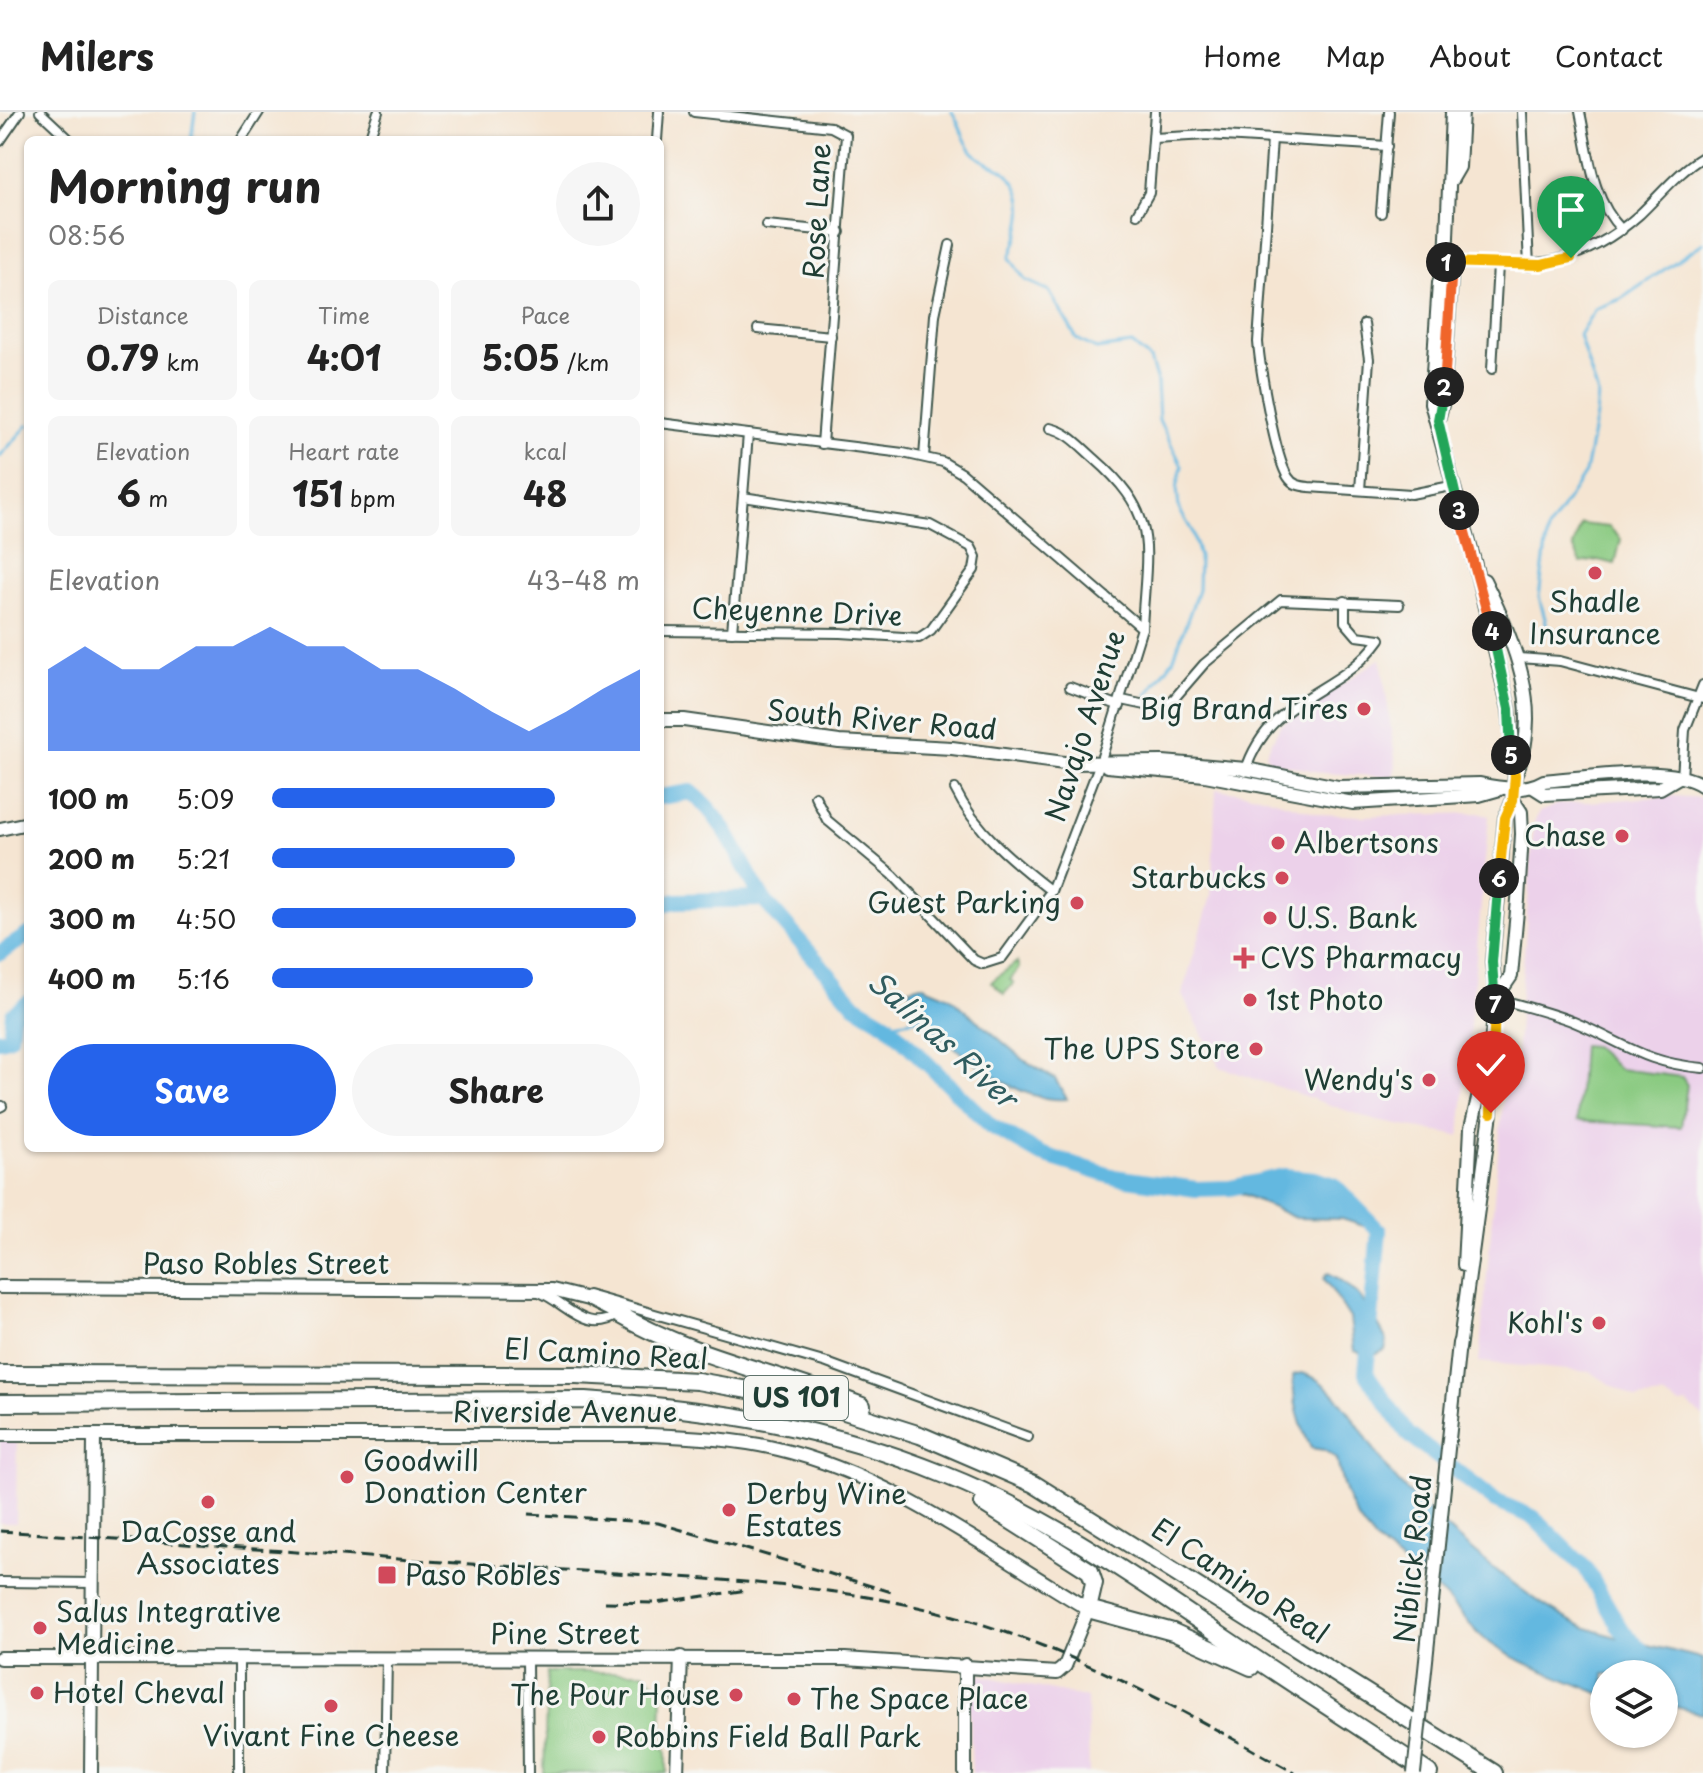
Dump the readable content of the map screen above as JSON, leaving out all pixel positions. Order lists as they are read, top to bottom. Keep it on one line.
{"streets":{"highway":["El Camino Real","US 101"],"main road":["South River Road","Paso Robles Street","Riverside Avenue","Niblick Road","Pine Street"],"street":["Rose Lane","Cheyenne Drive","Navajo Avenue"]},"crossings":[["Rose Lane","Navajo Avenue"],["South River Road","Navajo Avenue"],["South River Road","Niblick Road"],["Riverside Avenue","Pine Street"]],"water":["Salinas River"],"places":{"other":["Shadle Insurance","Big Brand Tires","Chase","Albertsons","Starbucks","Guest Parking","U.S. Bank","1st Photo","The UPS Store","Wendy's","Kohl's","Goodwill Donation Center","DaCosse and Associates","Derby Wine Estates","Salus Integrative Medicine","Hotel Cheval","The Pour House","The Space Place","Vivant Fine Cheese","Robbins Field Ball Park"],"health":["CVS Pharmacy"],"transit":["Paso Robles"]},"page":{"header":"Milers","nav":["Home","Map","About","Contact"],"heading":["Morning run","08:56"],"pins":["1","2","3","4","5","6","7"],"stats":[["Distance","0.79 km"],["Time","4:01"],["Pace","5:05 /km"],["Elevation","6 m"],["Heart rate","151 bpm"],["kcal","48"]],"chart":["Elevation","43–48 m"],"list":[{"name":"100 m","note":"5:09"},{"name":"200 m","note":"5:21"},{"name":"300 m","note":"4:50"},{"name":"400 m","note":"5:16"}],"buttons":["Save","Share"]}}
